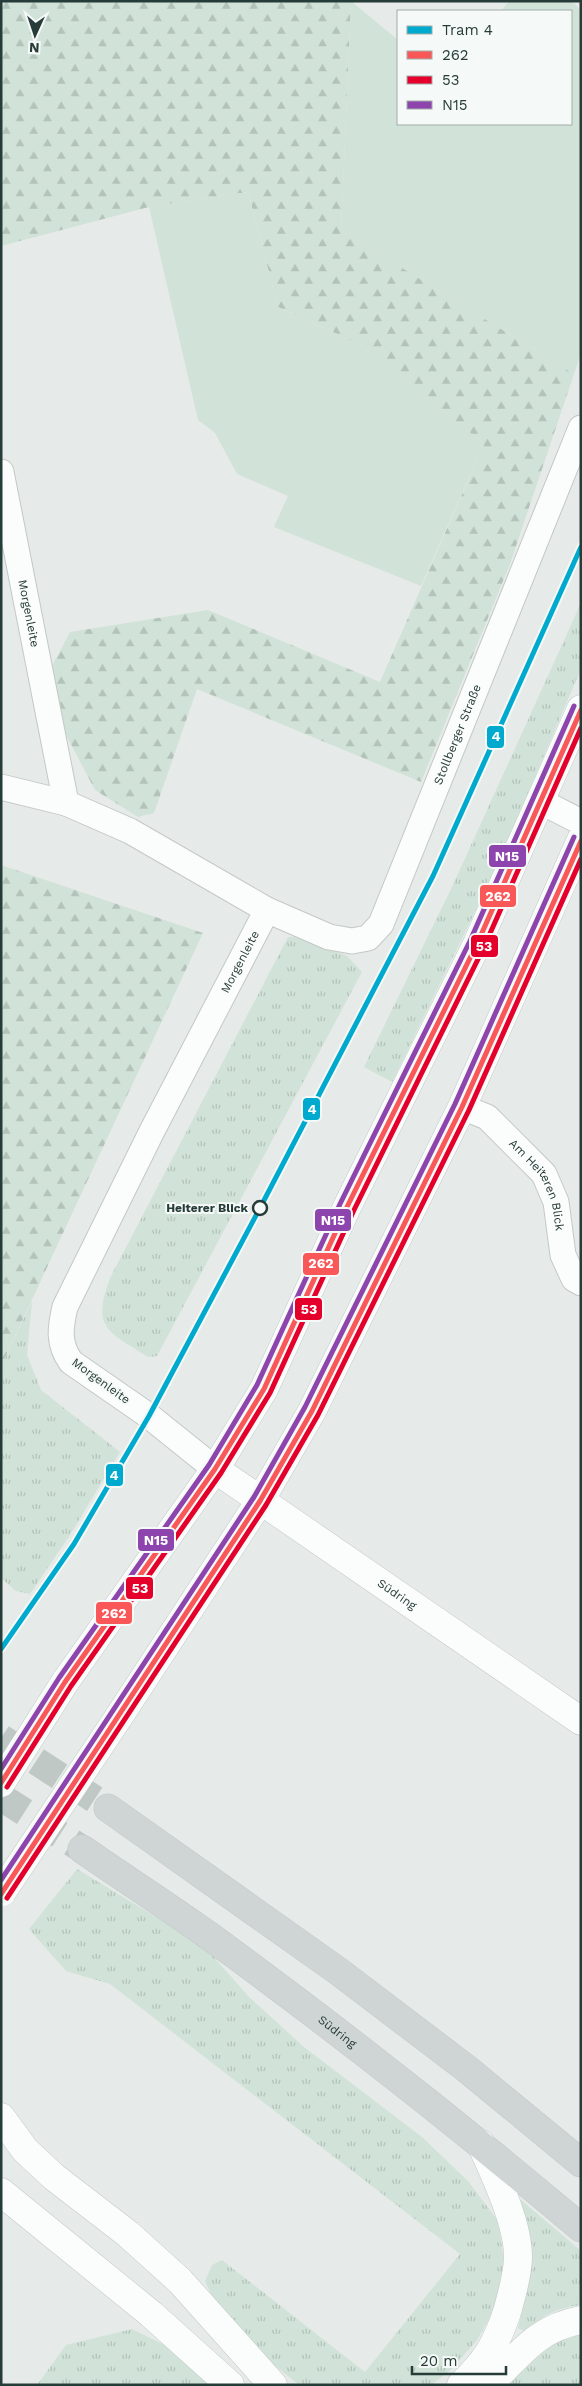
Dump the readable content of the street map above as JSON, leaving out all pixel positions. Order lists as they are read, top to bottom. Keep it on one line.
{"streets":{"main road":["Südring"],"street":["Morgenleite","Stollberger Straße","Am Heiteren Blick"]},"crossings":[["Morgenleite","Stollberger Straße"],["Morgenleite","Südring"]],"places":["Heiterer Blick"],"lines":["tram line 4","transit line N15","transit line 262","transit line 53"],"legend":["Tram 4","262","53","N15"],"scale_bar":"20 m","north":"bottom"}
